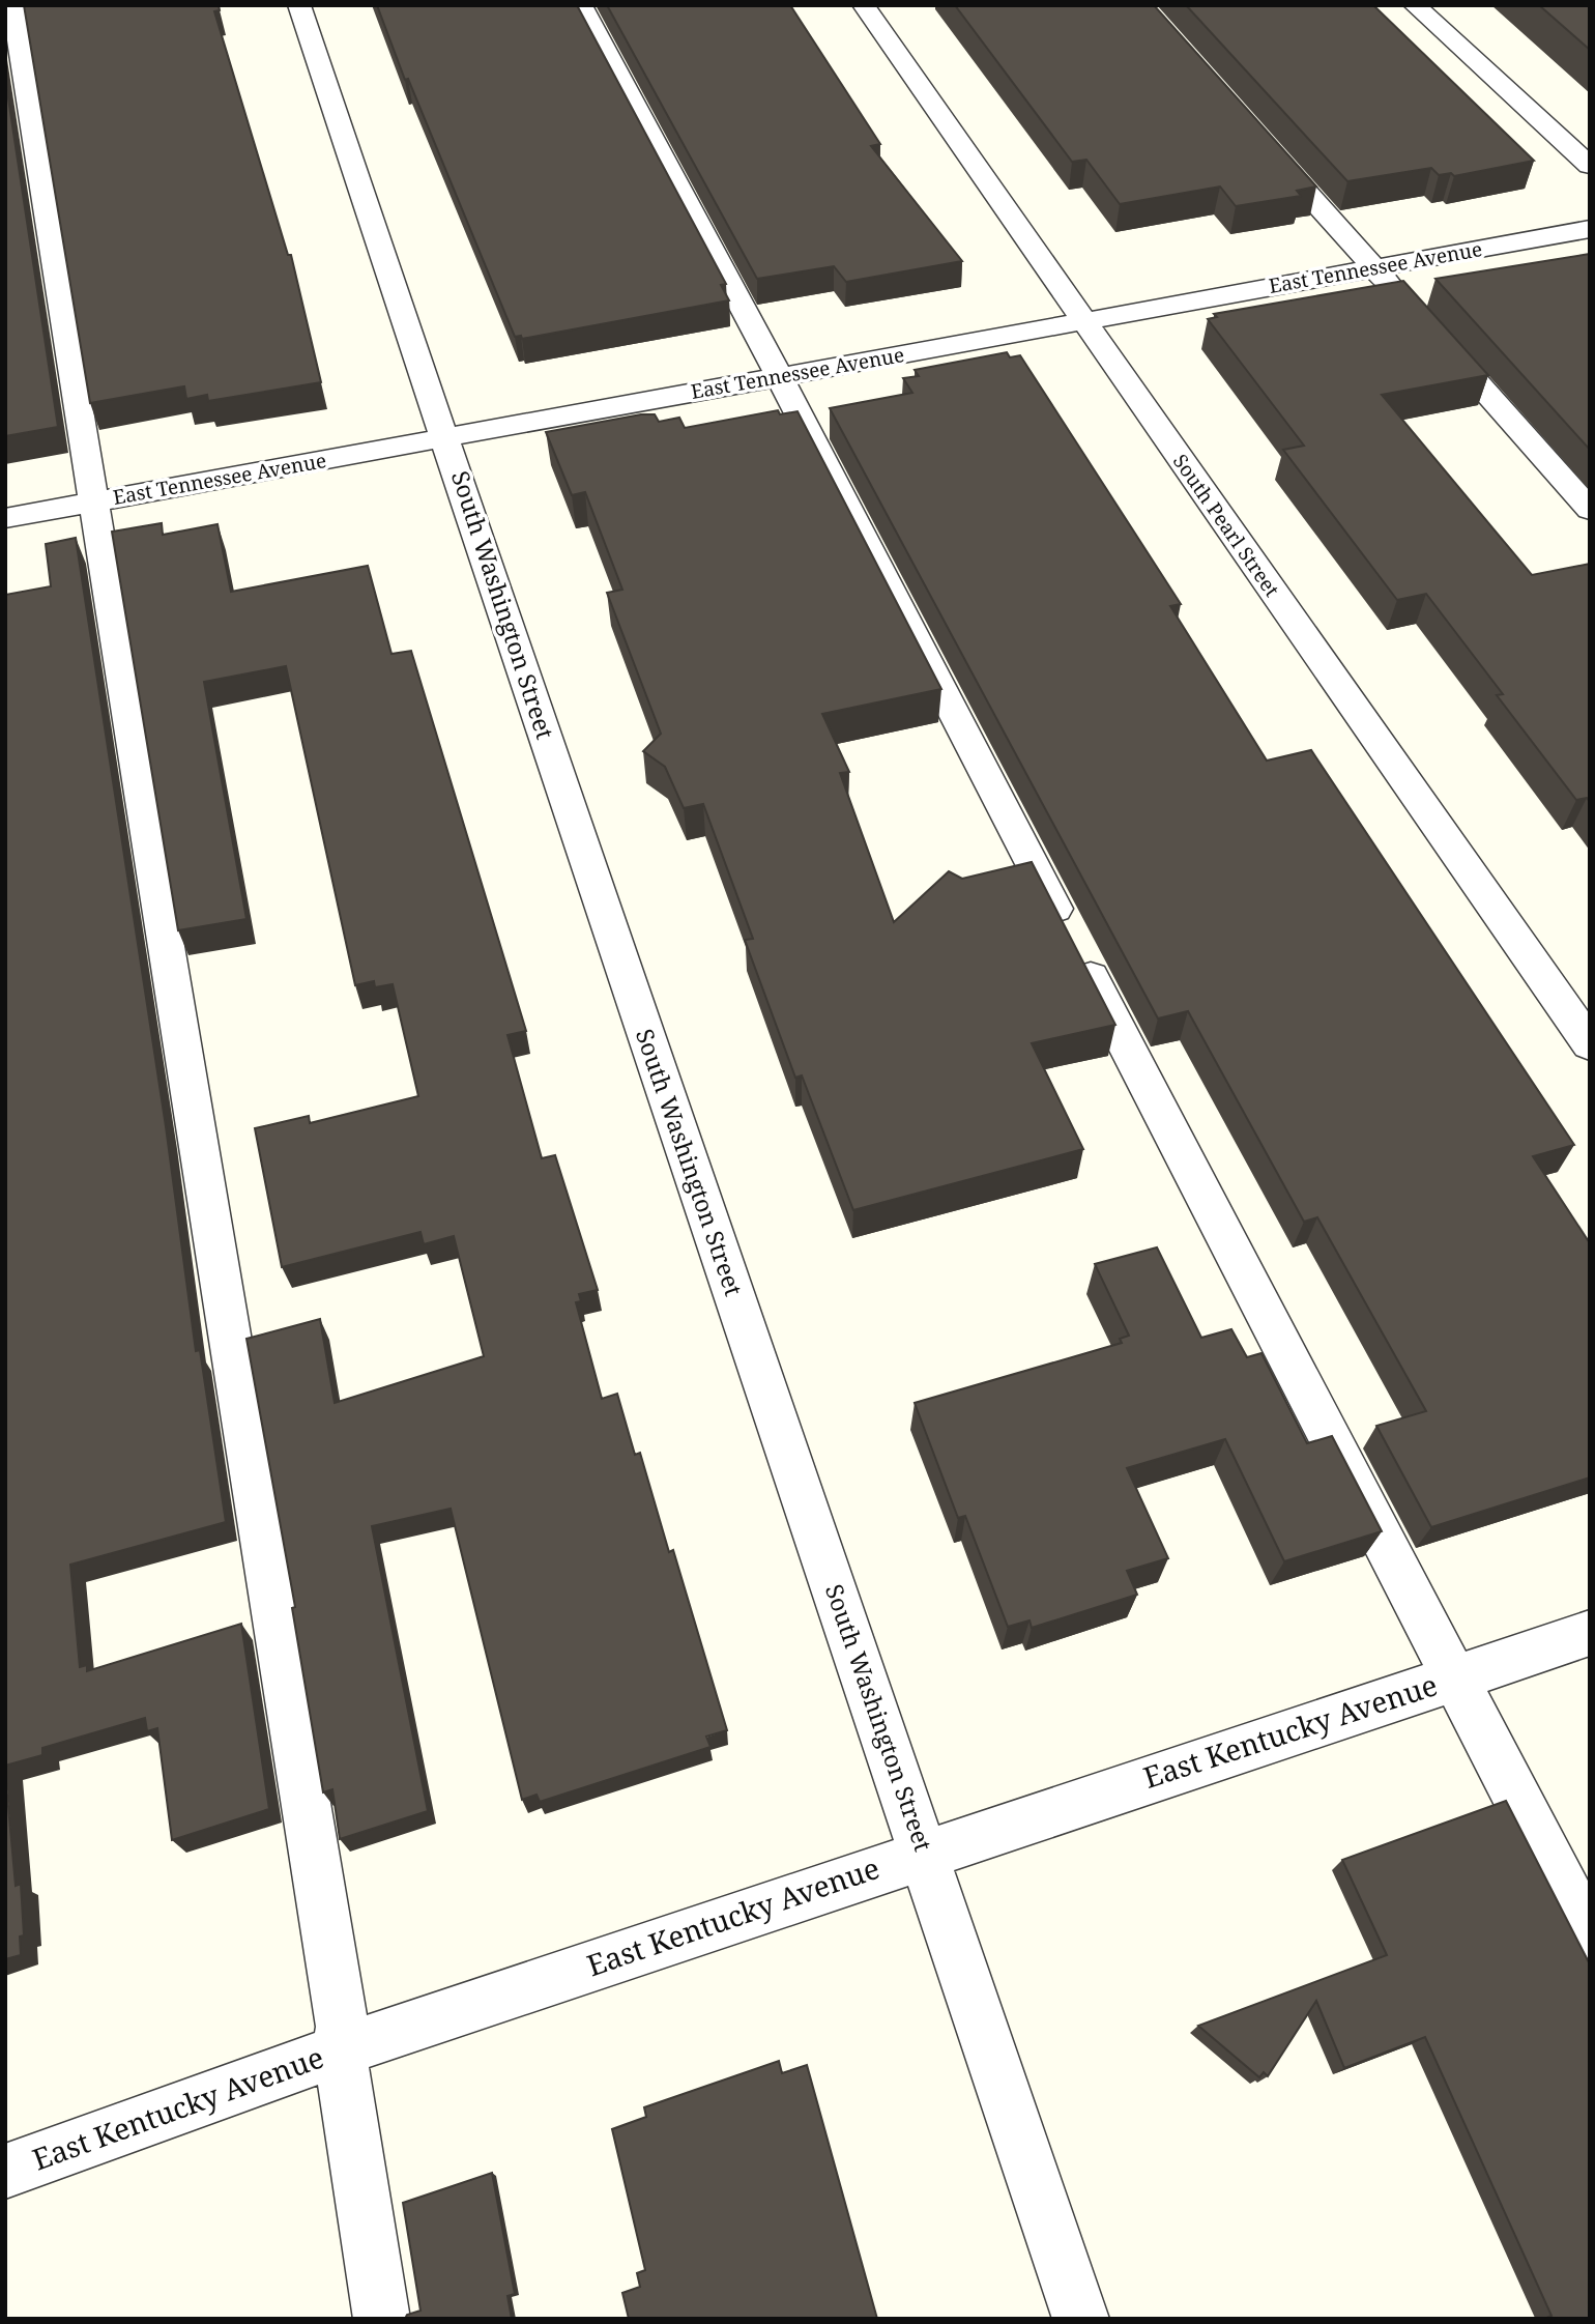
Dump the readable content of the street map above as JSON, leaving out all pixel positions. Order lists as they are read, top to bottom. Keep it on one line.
{"streets":{"street":["East Tennessee Avenue","South Pearl Street","South Washington Street","East Kentucky Avenue"]},"crossings":[["East Tennessee Avenue","South Pearl Street"],["East Tennessee Avenue","South Washington Street"],["South Washington Street","East Kentucky Avenue"]]}
